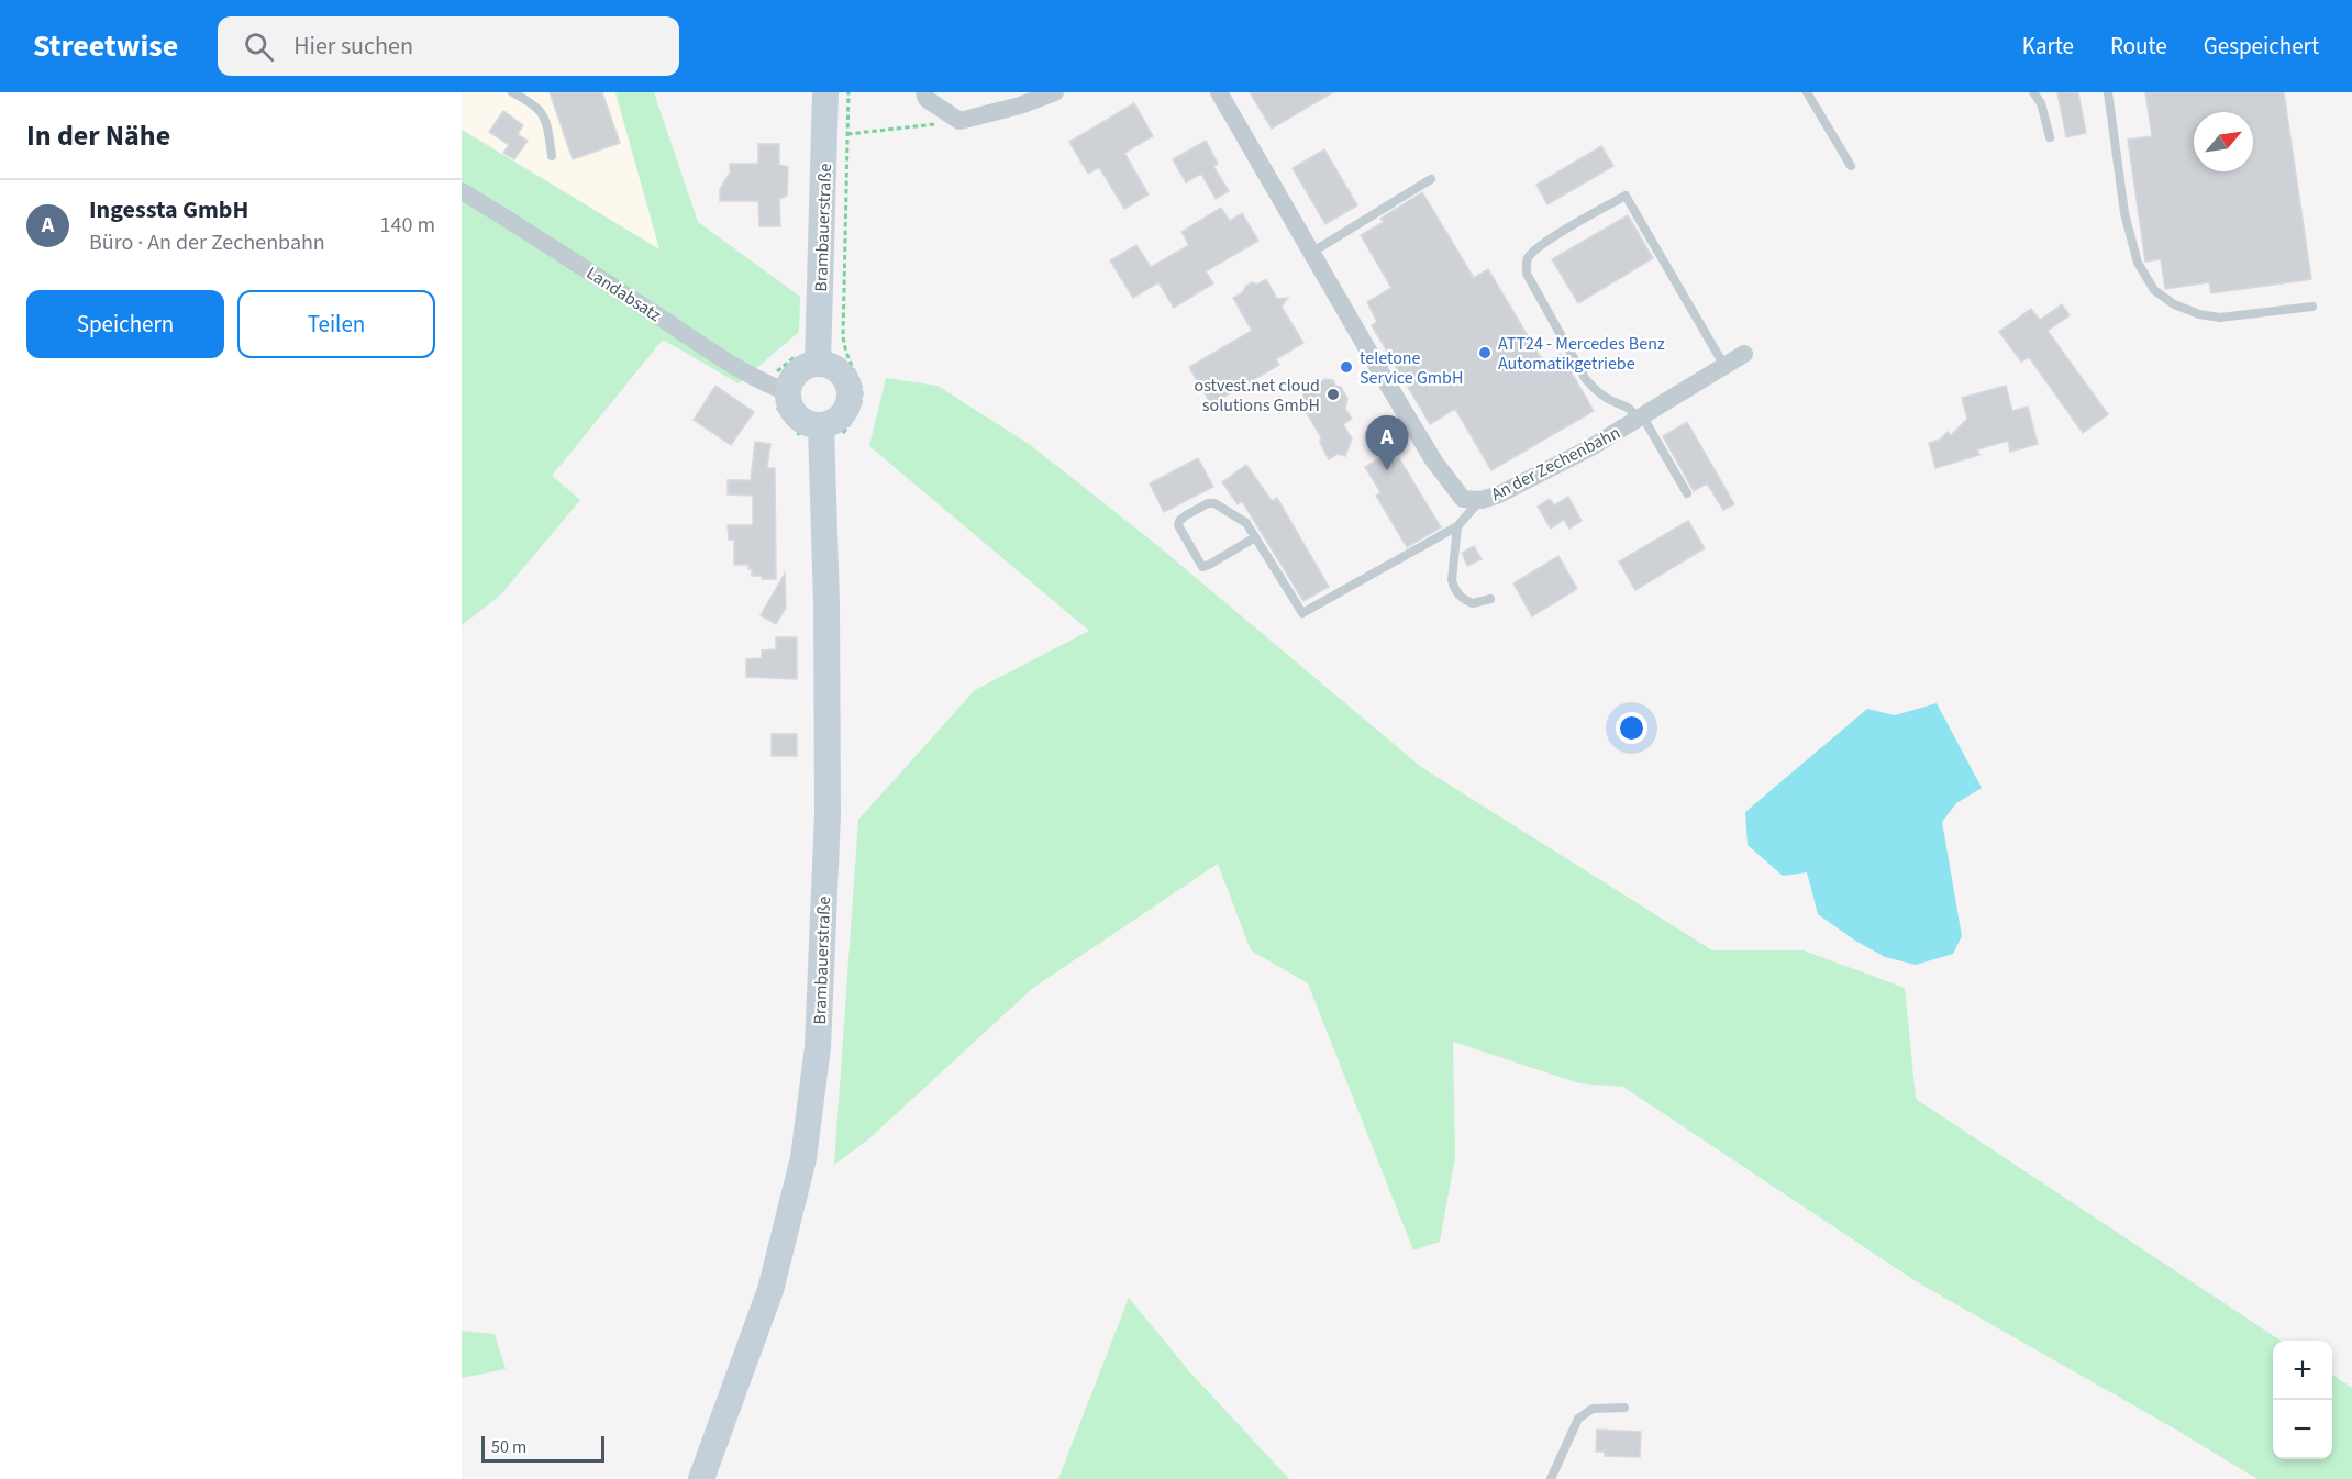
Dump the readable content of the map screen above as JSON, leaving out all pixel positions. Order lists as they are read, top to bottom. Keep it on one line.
{"streets":{"main road":["Brambauerstraße"],"street":["Landabsatz","An der Zechenbahn"]},"crossings":[["Brambauerstraße","Landabsatz"]],"places":["ATT24 - Mercedes Benz Automatikgetriebe","teletone Service GmbH","ostvest.net cloud solutions GmbH"],"scale_bar":"50 m","north":"top right","page":{"header":"Streetwise","search":"Hier suchen","nav":["Karte","Route","Gespeichert"],"heading":"In der Nähe","list":[{"mark":"A","name":"Ingessta GmbH","note":"Büro · An der Zechenbahn","value":"140 m"}],"buttons":["Speichern","Teilen"],"pins":"A","map_buttons":["+","−"],"scale":"50 m"}}
